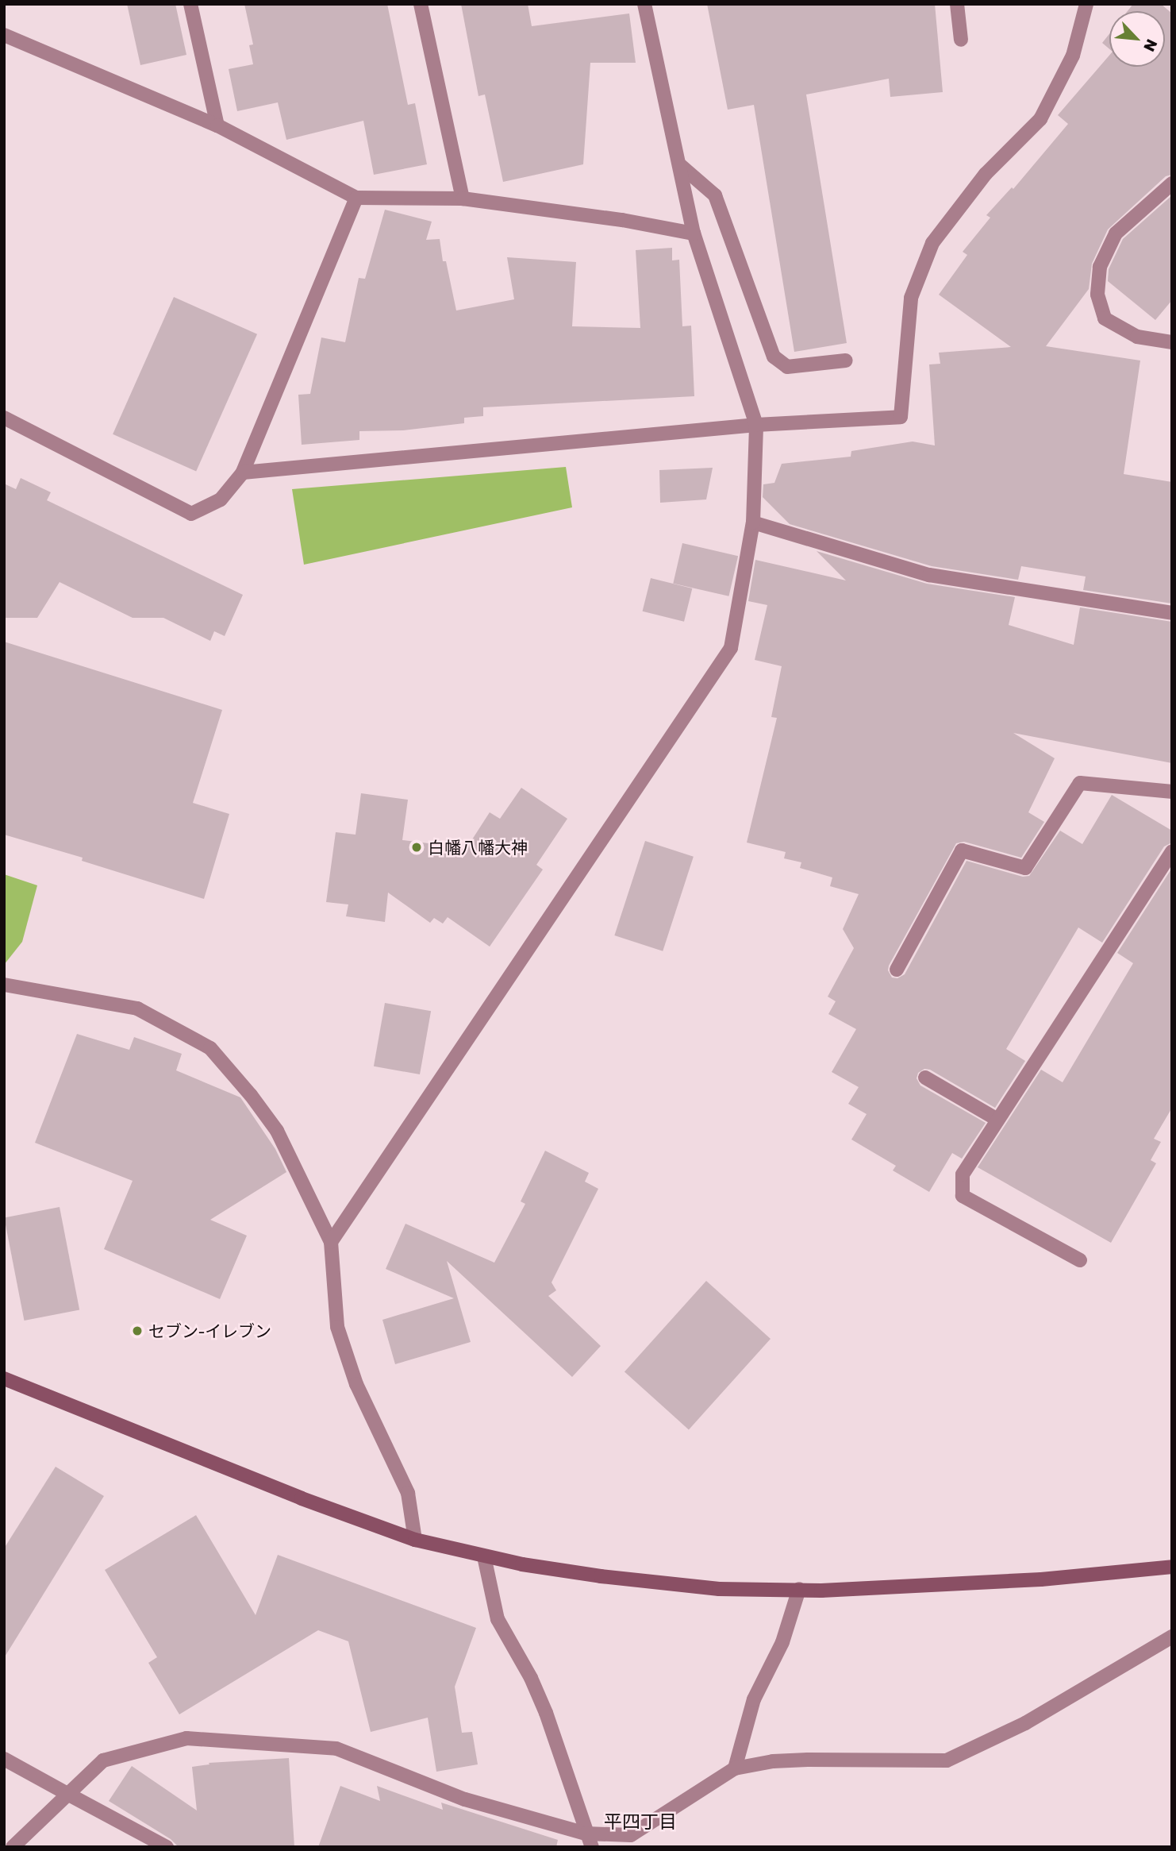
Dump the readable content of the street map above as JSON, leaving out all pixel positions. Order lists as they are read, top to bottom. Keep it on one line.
{"districts":["平四丁目"],"places":["白幡八幡大神","セブン-イレブン"],"north":"bottom right"}
